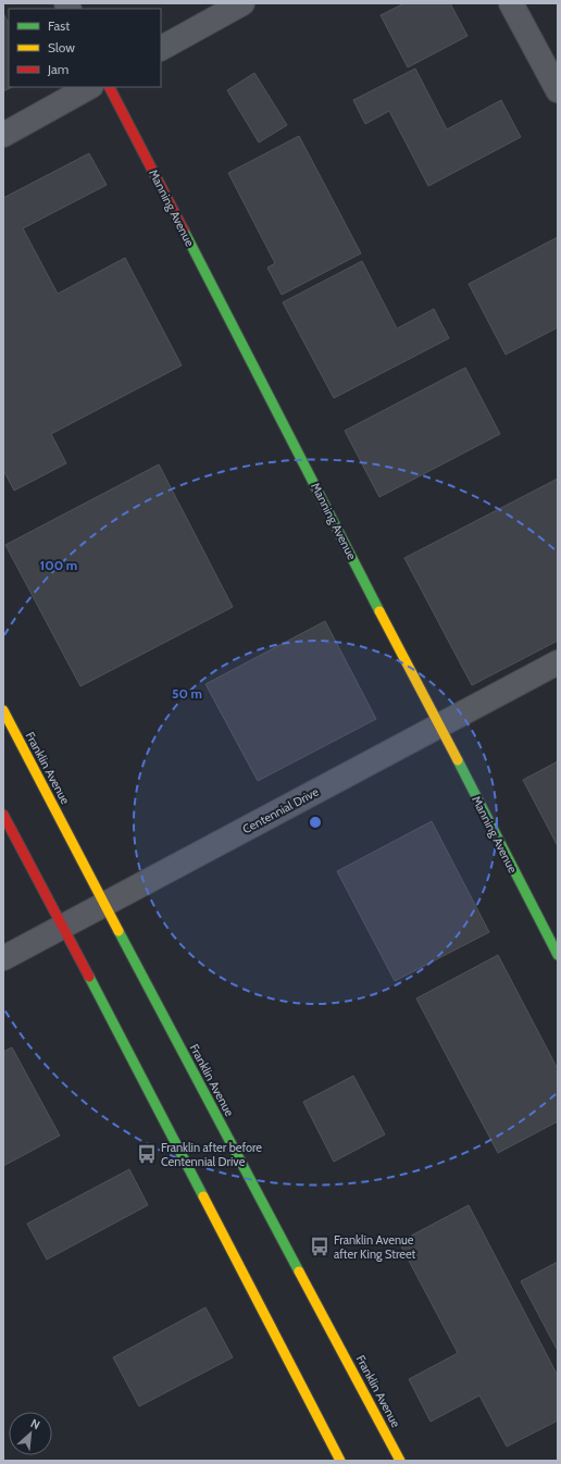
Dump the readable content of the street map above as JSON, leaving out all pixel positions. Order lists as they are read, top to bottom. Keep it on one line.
{"streets":{"main road":["Manning Avenue","Franklin Avenue"],"street":["Centennial Drive"]},"crossings":[["Manning Avenue","Centennial Drive"],["Franklin Avenue","Centennial Drive"]],"places":{"bus stop":["Franklin after before Centennial Drive","Franklin Avenue after King Street"]},"legend":["Fast","Slow","Jam"],"north":"top right","rings":["100 m","50 m"]}
